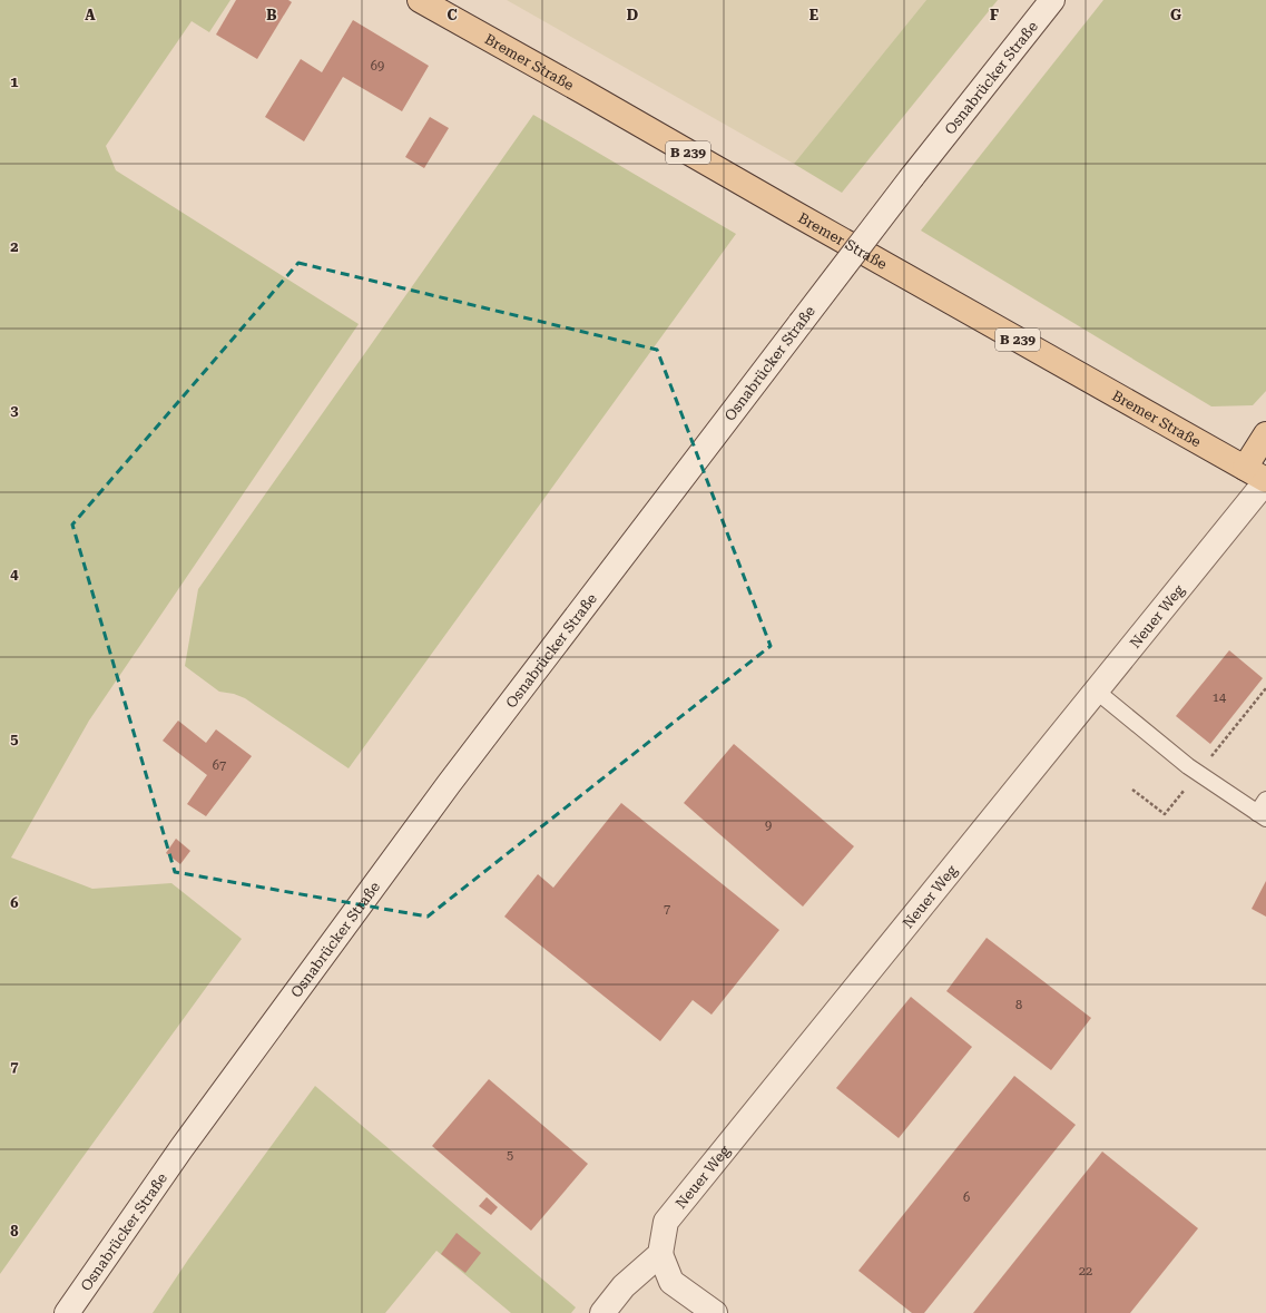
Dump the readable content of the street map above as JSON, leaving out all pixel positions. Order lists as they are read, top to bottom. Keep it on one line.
{"streets":{"main road":["Bremer Straße","Osnabrücker Straße","B 239","Neuer Weg"]},"crossings":[["Bremer Straße","Neuer Weg"]],"house_numbers":["69","14","67","9","7","8","5","6","22"],"grid":{"columns":["A","B","C","D","E","F","G"],"rows":["1","2","3","4","5","6","7","8"]}}
